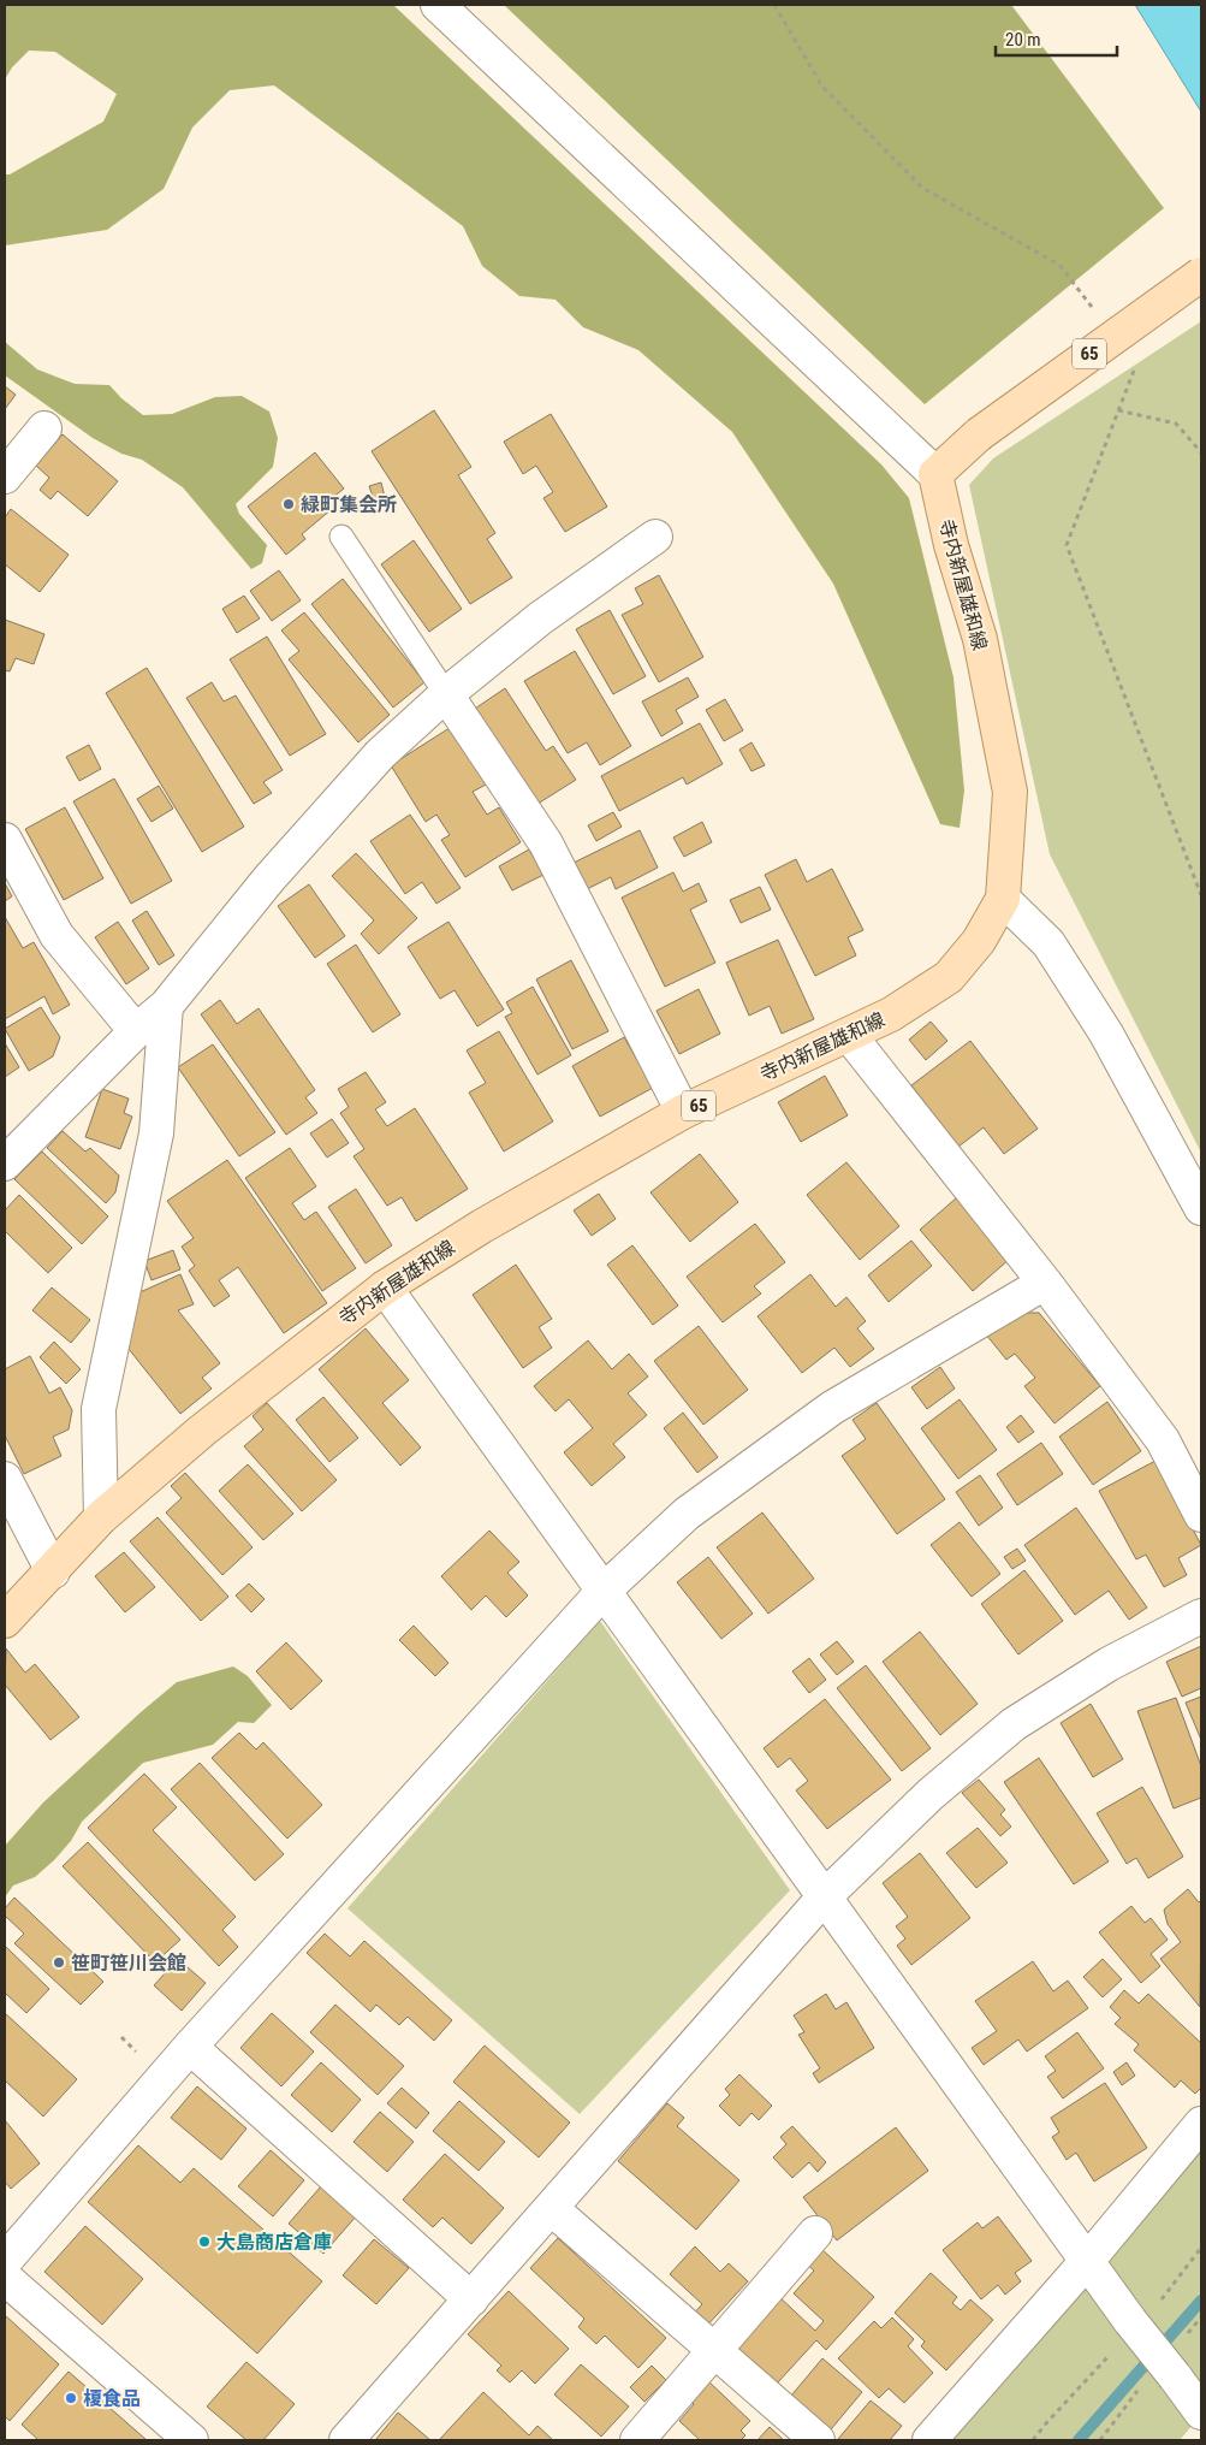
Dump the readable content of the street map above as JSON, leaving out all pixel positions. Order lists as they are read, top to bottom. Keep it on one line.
{"streets":{"main road":["65","寺内新屋雄和線"]},"crossings":[["65","寺内新屋雄和線"]],"places":["緑町集会所","笹町笹川会館","大島商店倉庫","榎食品"],"scale_bar":"20 m"}
